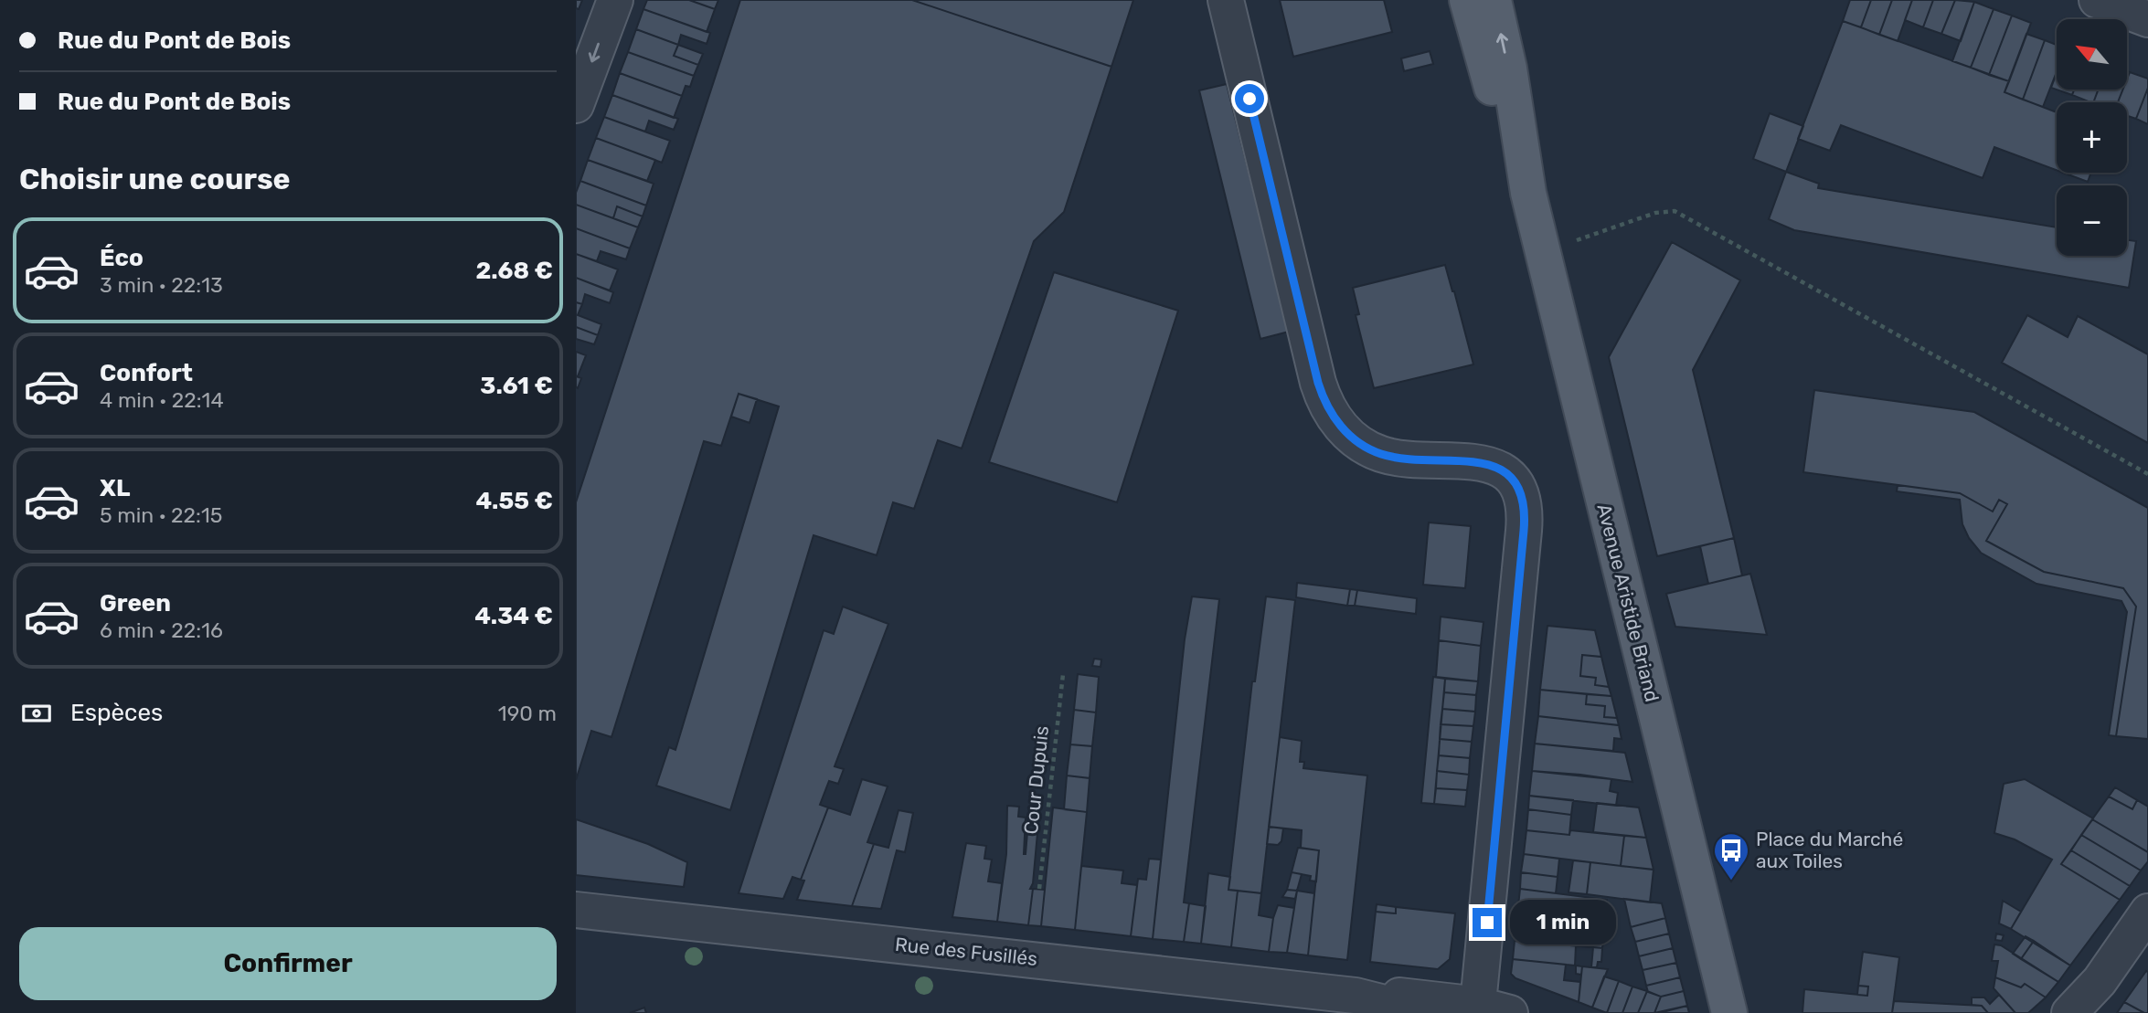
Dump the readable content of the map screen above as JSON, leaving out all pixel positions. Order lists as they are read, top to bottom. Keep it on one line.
{"streets":{"main road":["Avenue Aristide Briand"],"street":["Rue des Fusillés"],"path":["Cour Dupuis"]},"places":{"bus stop":["Place du Marché aux Toiles"]},"north":"top left","page":{"banner":["Rue du Pont de Bois","Rue du Pont de Bois"],"map_buttons":["+","−"],"heading":"Choisir une course","list":[{"name":"Éco","note":"3 min · 22:13","value":"2.68 €"},{"name":"Confort","note":"4 min · 22:14","value":"3.61 €"},{"name":"XL","note":"5 min · 22:15","value":"4.55 €"},{"name":"Green","note":"6 min · 22:16","value":"4.34 €"}],"pay":["Espèces","190 m"],"bubble":"1 min","buttons":"Confirmer"}}
